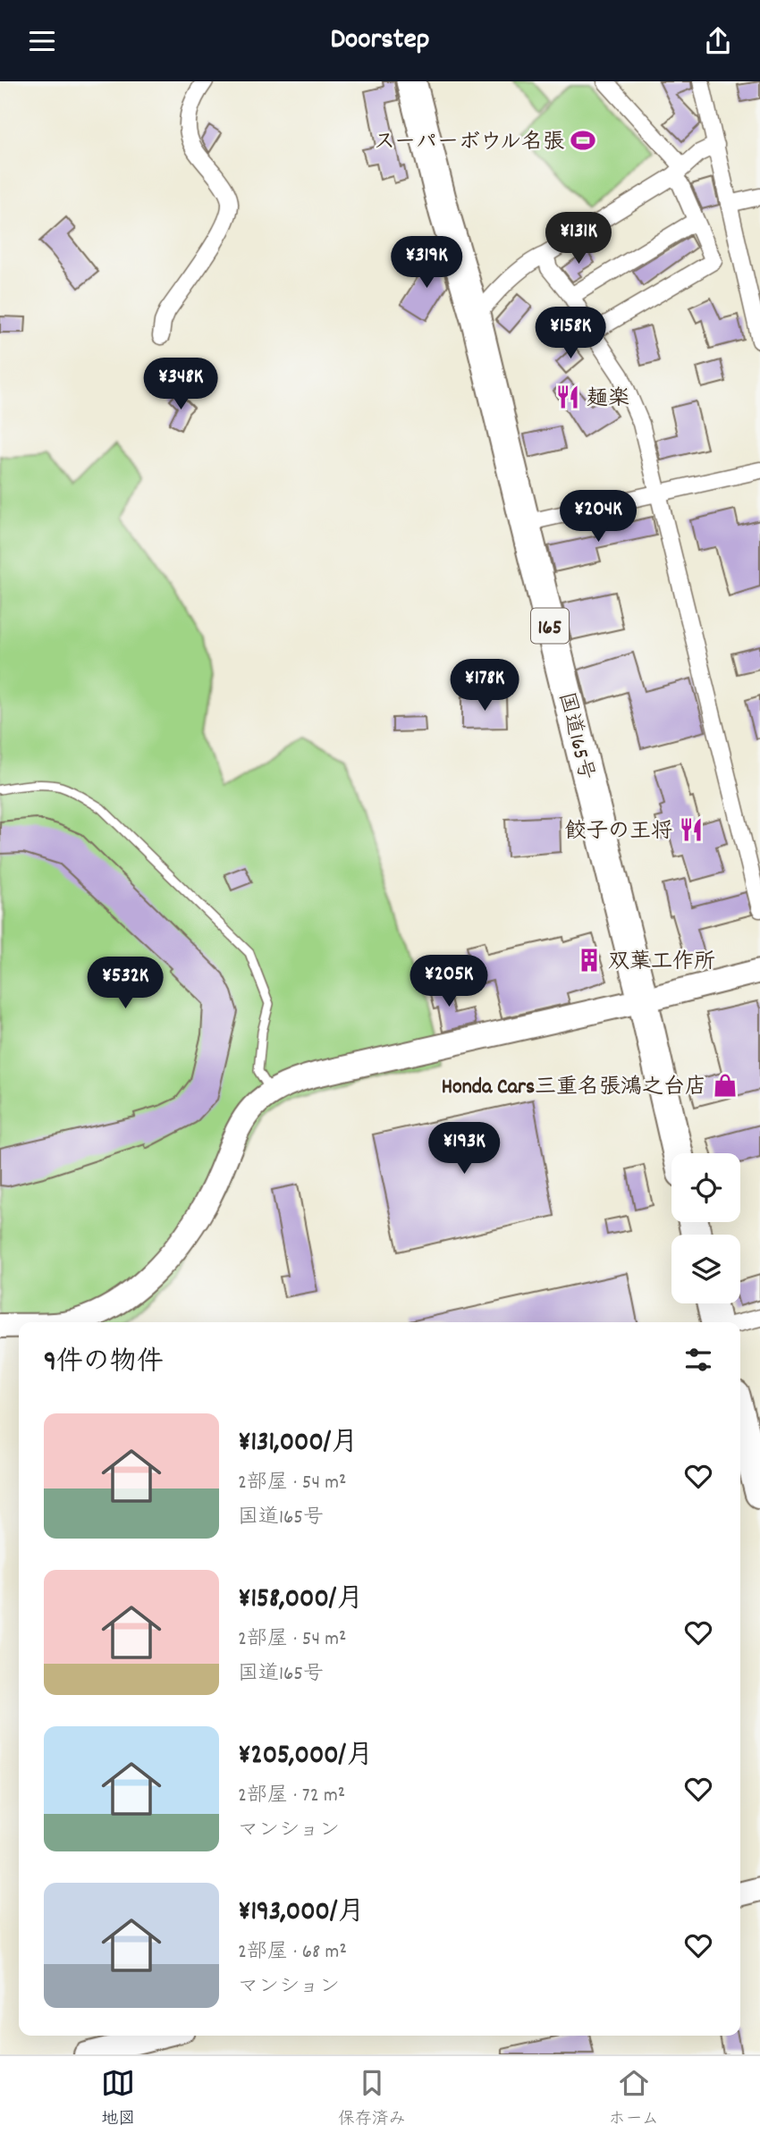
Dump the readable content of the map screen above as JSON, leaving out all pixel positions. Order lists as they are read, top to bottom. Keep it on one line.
{"streets":{"highway":["165","国道165号"]},"places":{"sports":["スーパーボウル名張"],"restaurant":["麺楽","餃子の王将"],"building":["双葉工作所"],"shop":["Honda Cars三重名張鴻之台店"]},"page":{"header":"Doorstep","price":["¥131K","¥319K","¥158K","¥348K","¥204K","¥178K","¥205K","¥532K","¥193K"],"heading":"9件の物件","list":[{"name":"¥131,000/月","note":"2部屋 · 54 m² · 国道165号"},{"name":"¥158,000/月","note":"2部屋 · 54 m² · 国道165号"},{"name":"¥205,000/月","note":"2部屋 · 72 m² · マンション"},{"name":"¥193,000/月","note":"2部屋 · 68 m² · マンション"}],"tabs":["地図","保存済み","ホーム"]}}
